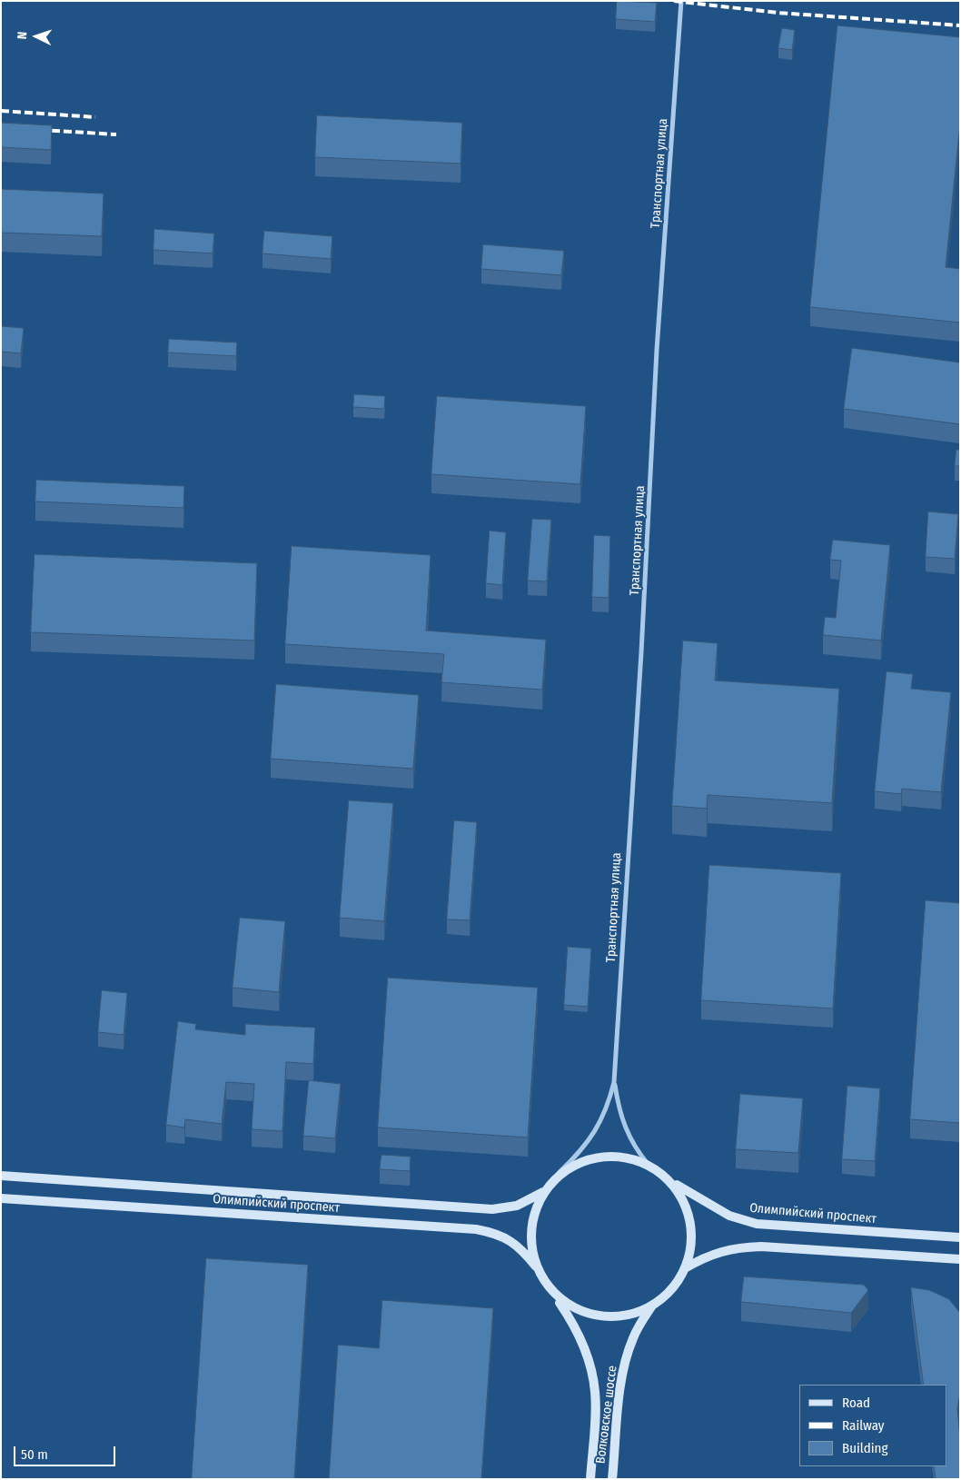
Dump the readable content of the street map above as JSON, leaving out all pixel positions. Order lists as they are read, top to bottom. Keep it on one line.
{"streets":{"main road":["Олимпийский проспект","Волковское шоссе"],"street":["Транспортная улица"]},"crossings":[["Транспортная улица","Олимпийский проспект"],["Транспортная улица","Волковское шоссе"],["Олимпийский проспект","Волковское шоссе"]],"legend":["Road","Railway","Building"],"scale_bar":"50 m","north":"left"}
